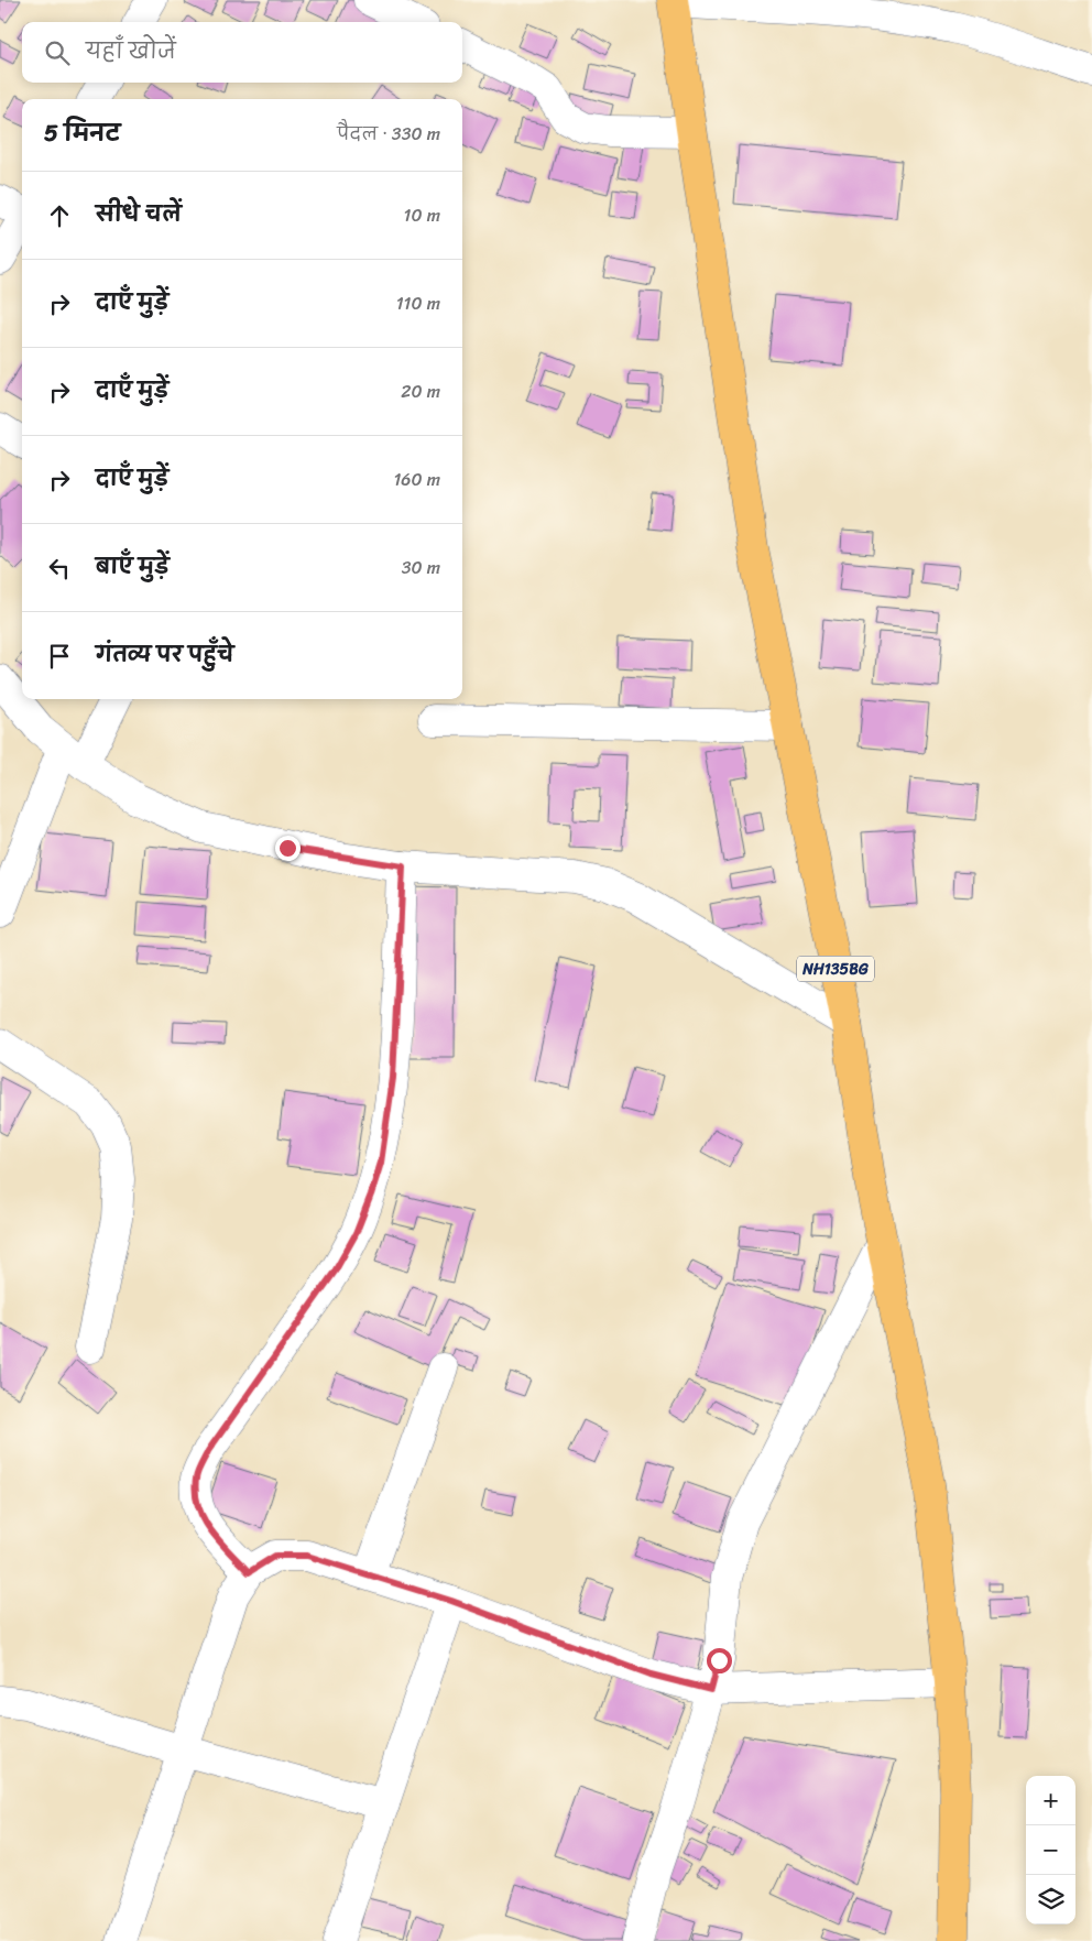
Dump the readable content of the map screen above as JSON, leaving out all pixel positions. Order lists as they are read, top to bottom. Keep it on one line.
{"streets":{"highway":["NH135BG"]},"page":{"search":"यहाँ खोजें","heading":["5 मिनट","पैदल · 330 m"],"list":[["सीधे चलें","10 m"],["दाएँ मुड़ें","110 m"],["दाएँ मुड़ें","20 m"],["दाएँ मुड़ें","160 m"],["बाएँ मुड़ें","30 m"],"गंतव्य पर पहुँचे"],"map_buttons":["+","−"]}}
